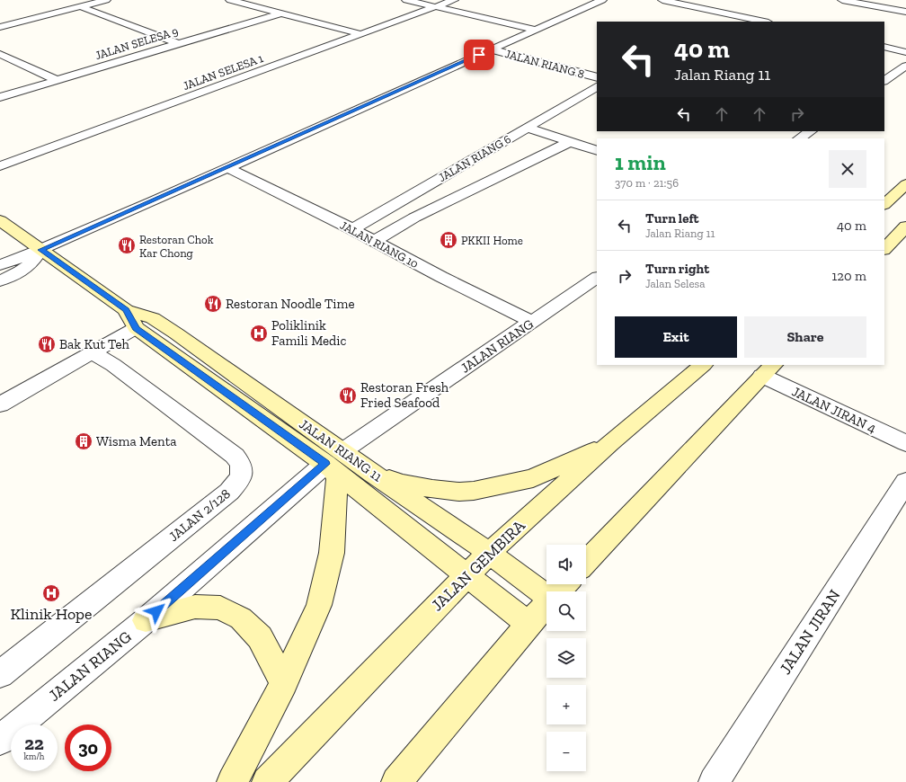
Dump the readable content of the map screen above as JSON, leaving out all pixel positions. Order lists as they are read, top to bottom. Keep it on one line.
{"streets":{"main road":["JALAN RIANG 11","JALAN GEMBIRA"],"street":["JALAN SELESA 9","JALAN RIANG 8","JALAN SELESA 1","JALAN RIANG 6","JALAN RIANG 10","JALAN RIANG","JALAN JIRAN 4","JALAN 2/128","JALAN JIRAN"]},"crossings":[["JALAN RIANG 6","JALAN RIANG 10"],["JALAN RIANG 10","JALAN RIANG"],["JALAN RIANG","JALAN RIANG 11"],["JALAN RIANG 11","JALAN GEMBIRA"]],"places":{"building":["PKKII Home","Wisma Menta"],"restaurant":["Restoran Chok Kar Chong","Restoran Noodle Time","Bak Kut Teh","Restoran Fresh Fried Seafood"],"hospital":["Poliklinik Famili Medic","Klinik Hope"]},"page":{"turn":["40 m","Jalan Riang 11"],"heading":["1 min","370 m · 21:56"],"list":[{"name":"Turn left","note":"Jalan Riang 11","value":"40 m"},{"name":"Turn right","note":"Jalan Selesa","value":"120 m"}],"buttons":["Exit","Share"],"map_buttons":["+","−"],"speed":"22 km/h","limit":"30"}}
